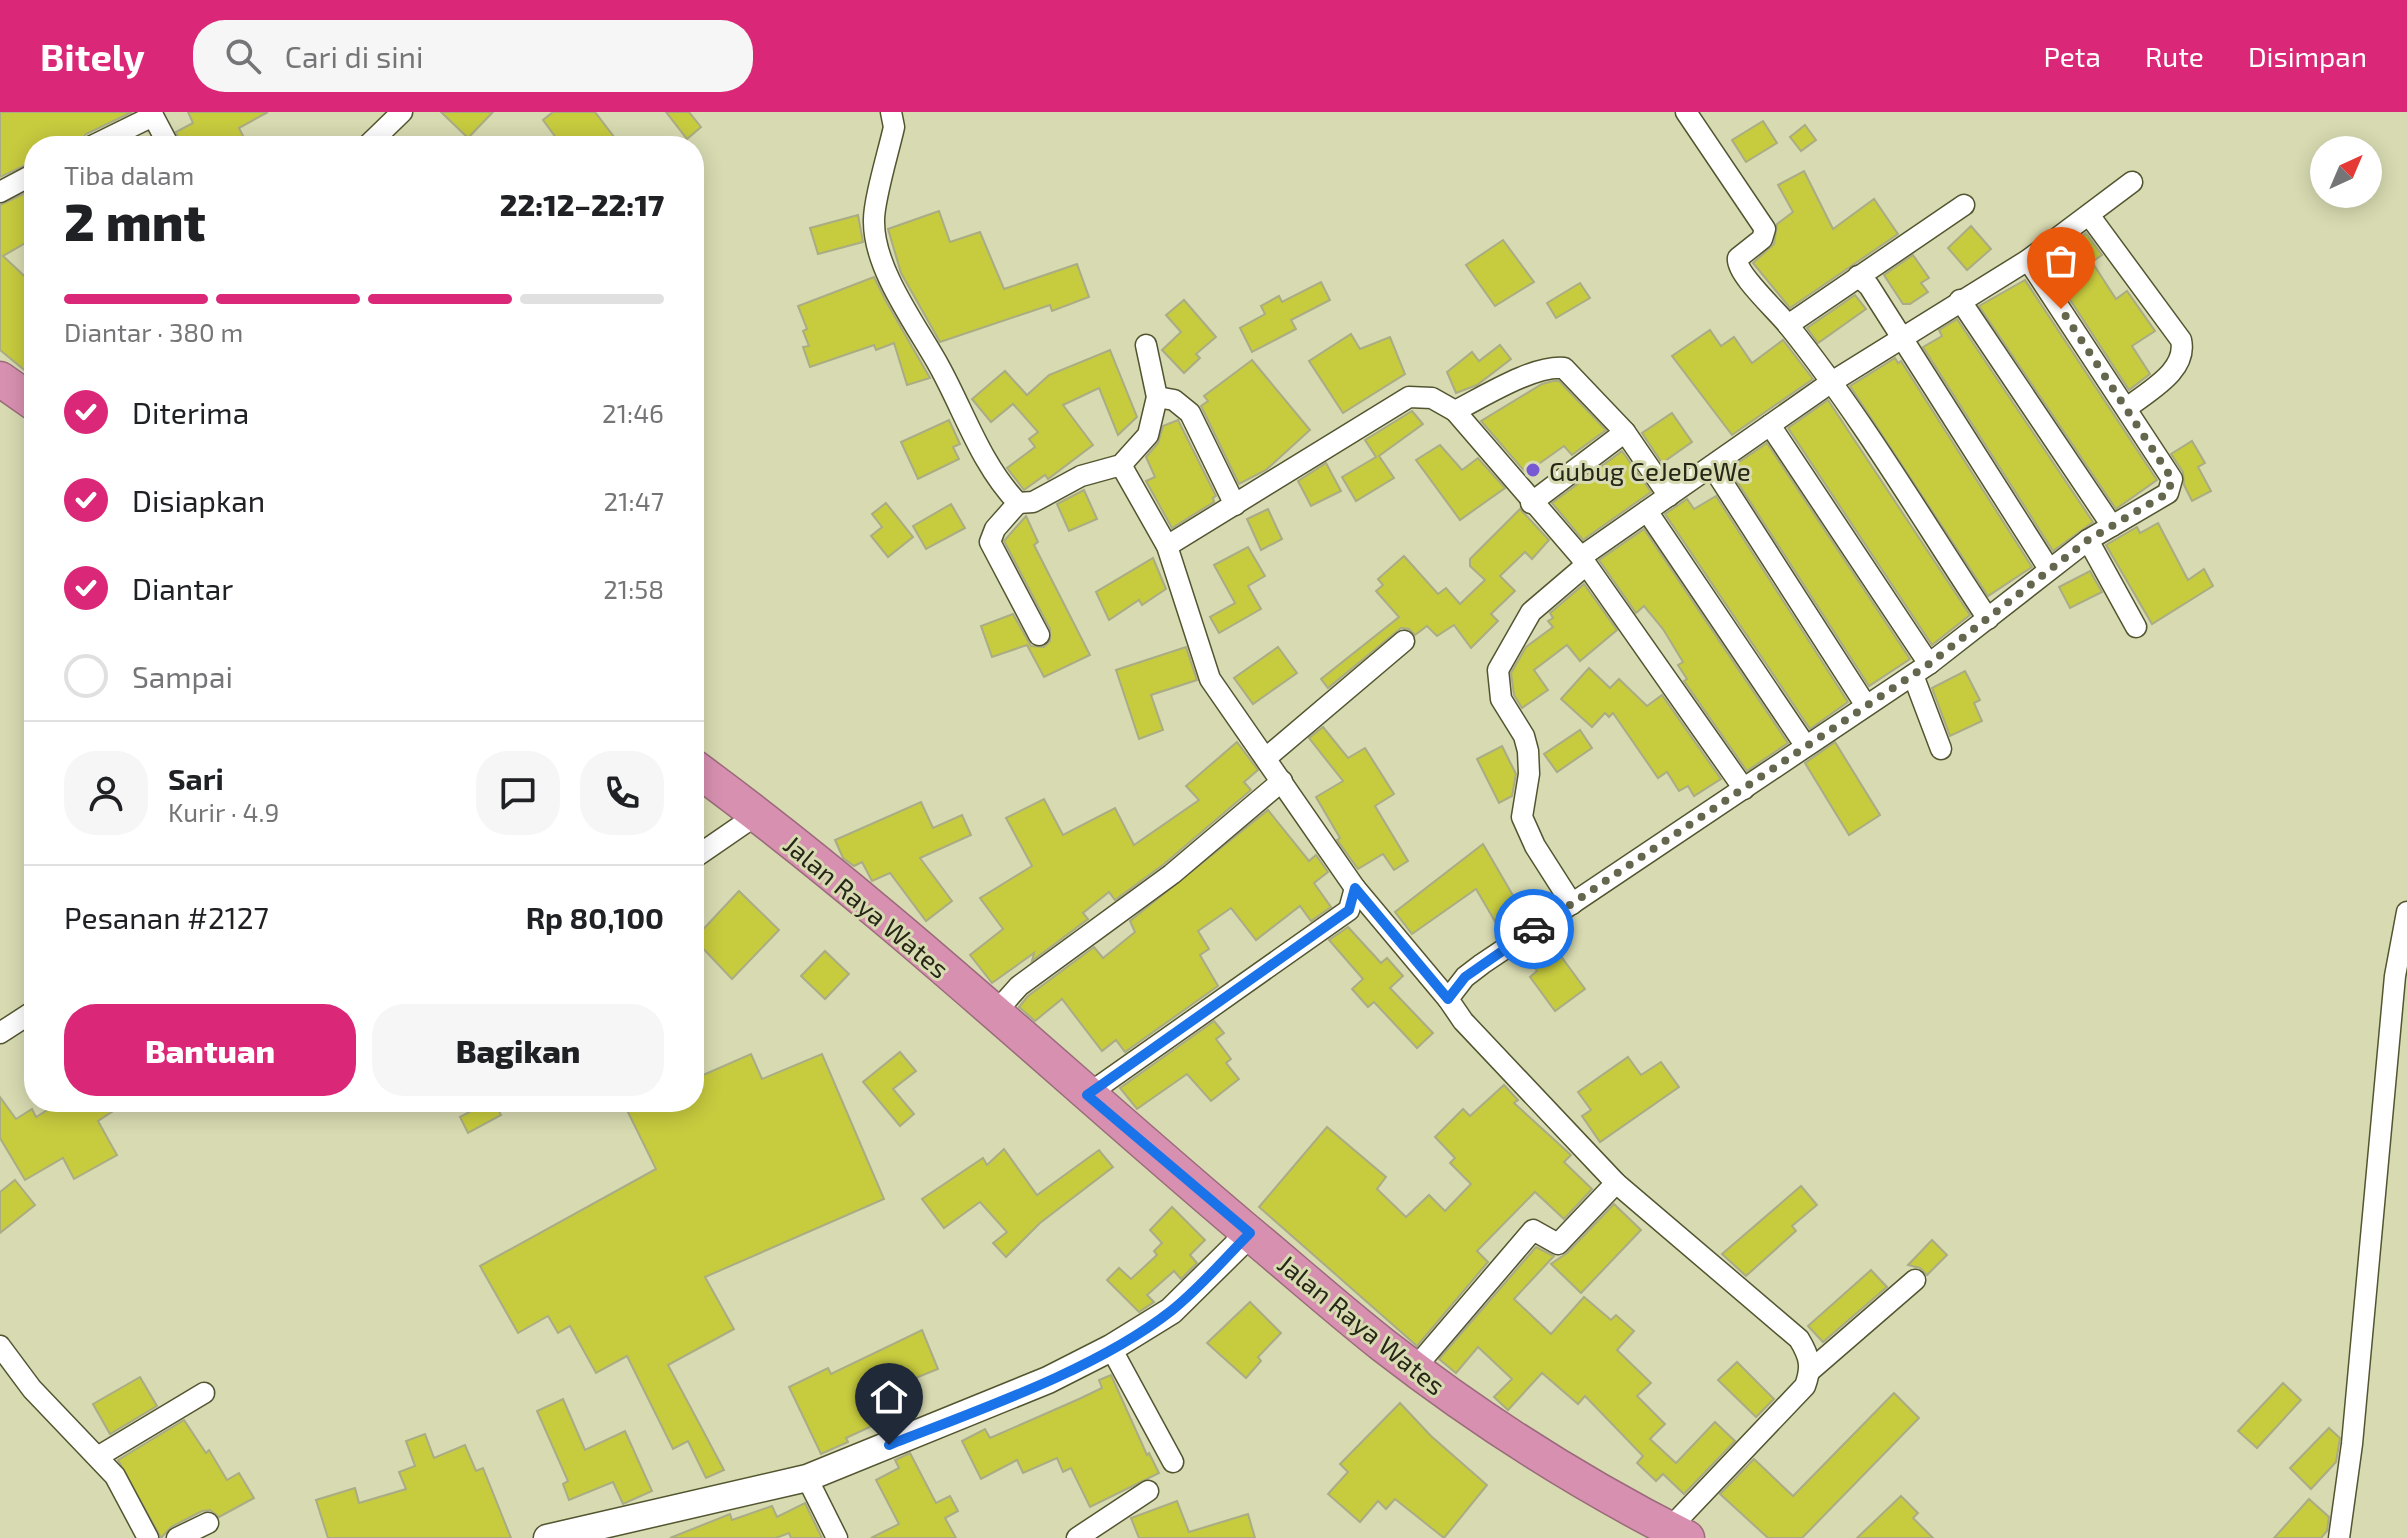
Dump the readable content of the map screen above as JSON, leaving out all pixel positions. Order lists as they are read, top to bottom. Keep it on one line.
{"streets":{"highway":["Jalan Raya Wates"]},"places":["Gubug CeJeDeWe"],"north":"top right","page":{"header":"Bitely","search":"Cari di sini","nav":["Peta","Rute","Disimpan"],"heading":["2 mnt","Tiba dalam","22:12–22:17"],"panel":["Sari","Kurir · 4.9","Pesanan #2127","Rp 80,100"],"bar":"Diantar · 380 m","list":[["Diterima","21:46"],["Disiapkan","21:47"],["Diantar","21:58"],"Sampai"],"buttons":["Bantuan","Bagikan"]}}
